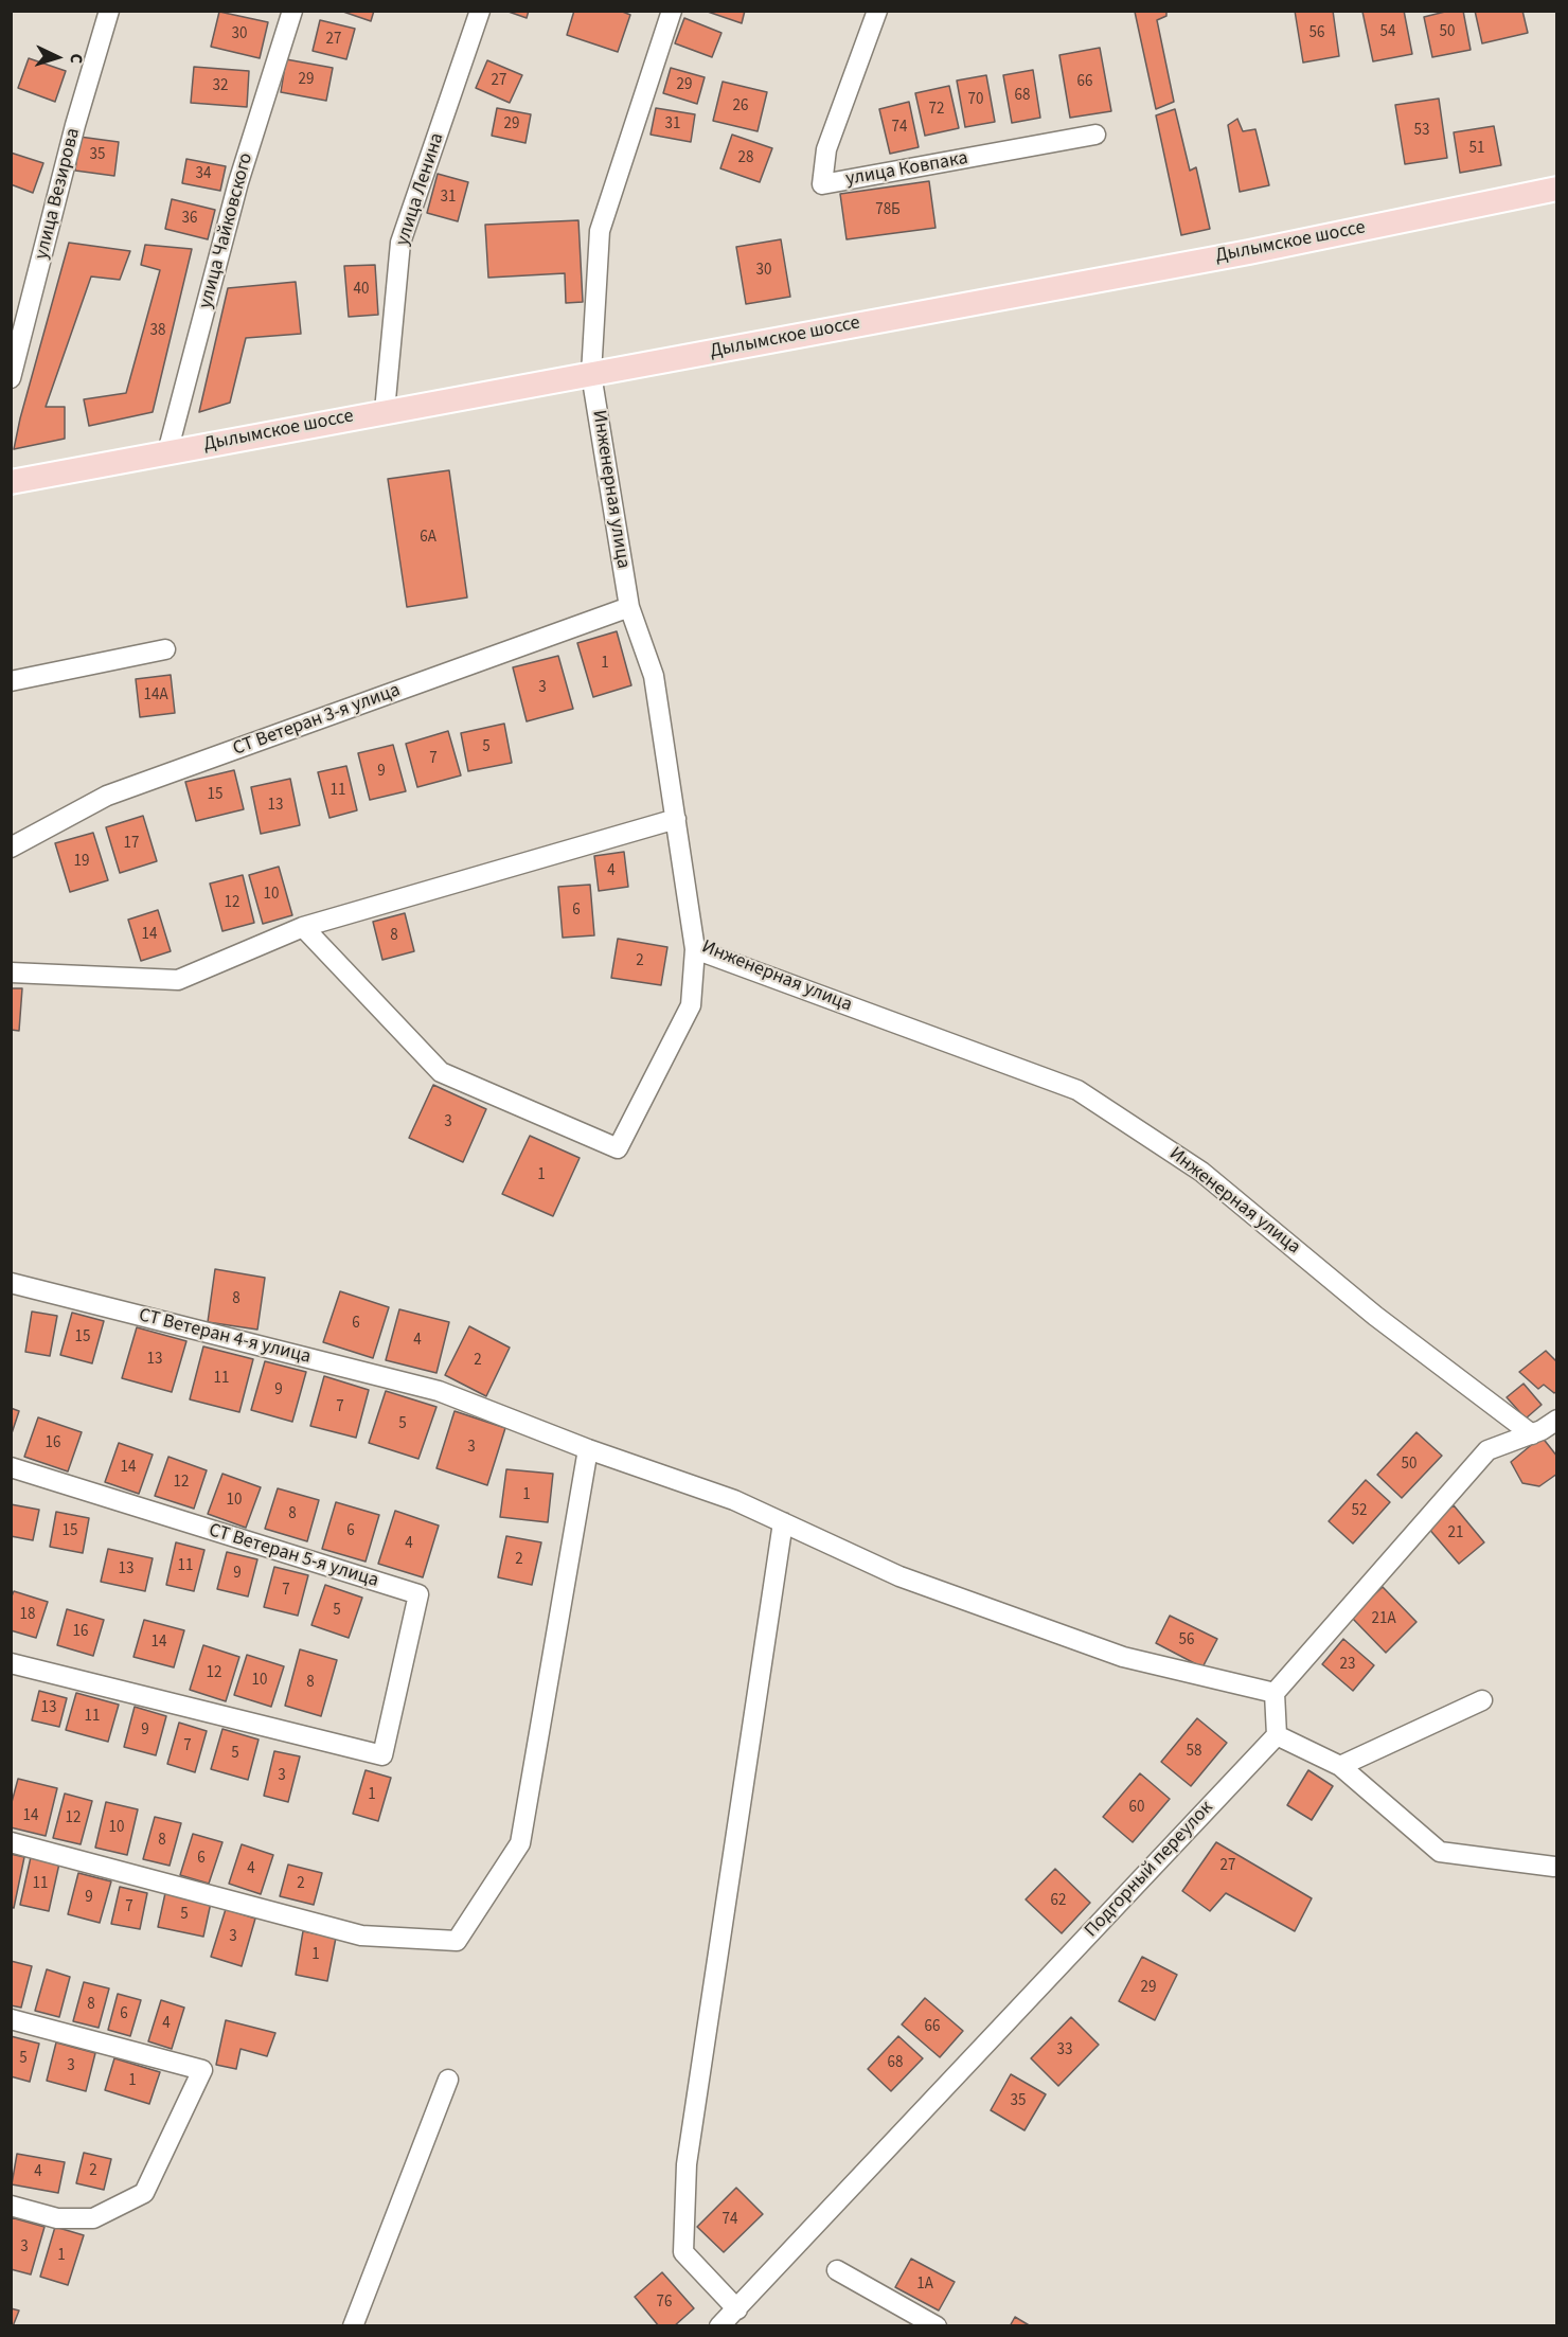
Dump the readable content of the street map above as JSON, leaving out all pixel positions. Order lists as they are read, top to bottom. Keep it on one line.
{"streets":{"main road":["Дылымское шоссе"],"street":["улица Ковпака","улица Ленина","улица Везирова","улица Чайковского","Инженерная улица","СТ Ветеран 3-я улица","СТ Ветеран 4-я улица","СТ Ветеран 5-я улица","Подгорный переулок"]},"crossings":[["улица Ленина","Дылымское шоссе"],["улица Чайковского","Дылымское шоссе"],["Дылымское шоссе","Инженерная улица"],["Инженерная улица","СТ Ветеран 3-я улица"]],"house_numbers":["54","50","56","30","27","29","27","66","29","32","68","70","26","72","29","31","74","53","51","35","28","34","31","78Б","36","30","40","38","6А","1","3","14А","5","7","9","11","15","13","17","19","4","10","12","6","14","8","2","3","1","8","6","15","4","13","2","11","9","7","5","16","3","50","14","12","1","10","52","8","15","6","21","4","2","11","13","9","7","5","18","21А","16","56","14","23","12","10","8","13","11","9","7","58","5","3","1","60","14","12","10","8","6","27","4","11","2","9","62","7","5","3","1","29","8","6","4","66","33","5","68","3","1","35","2","4","74","3","1","1А","76"],"north":"right"}
